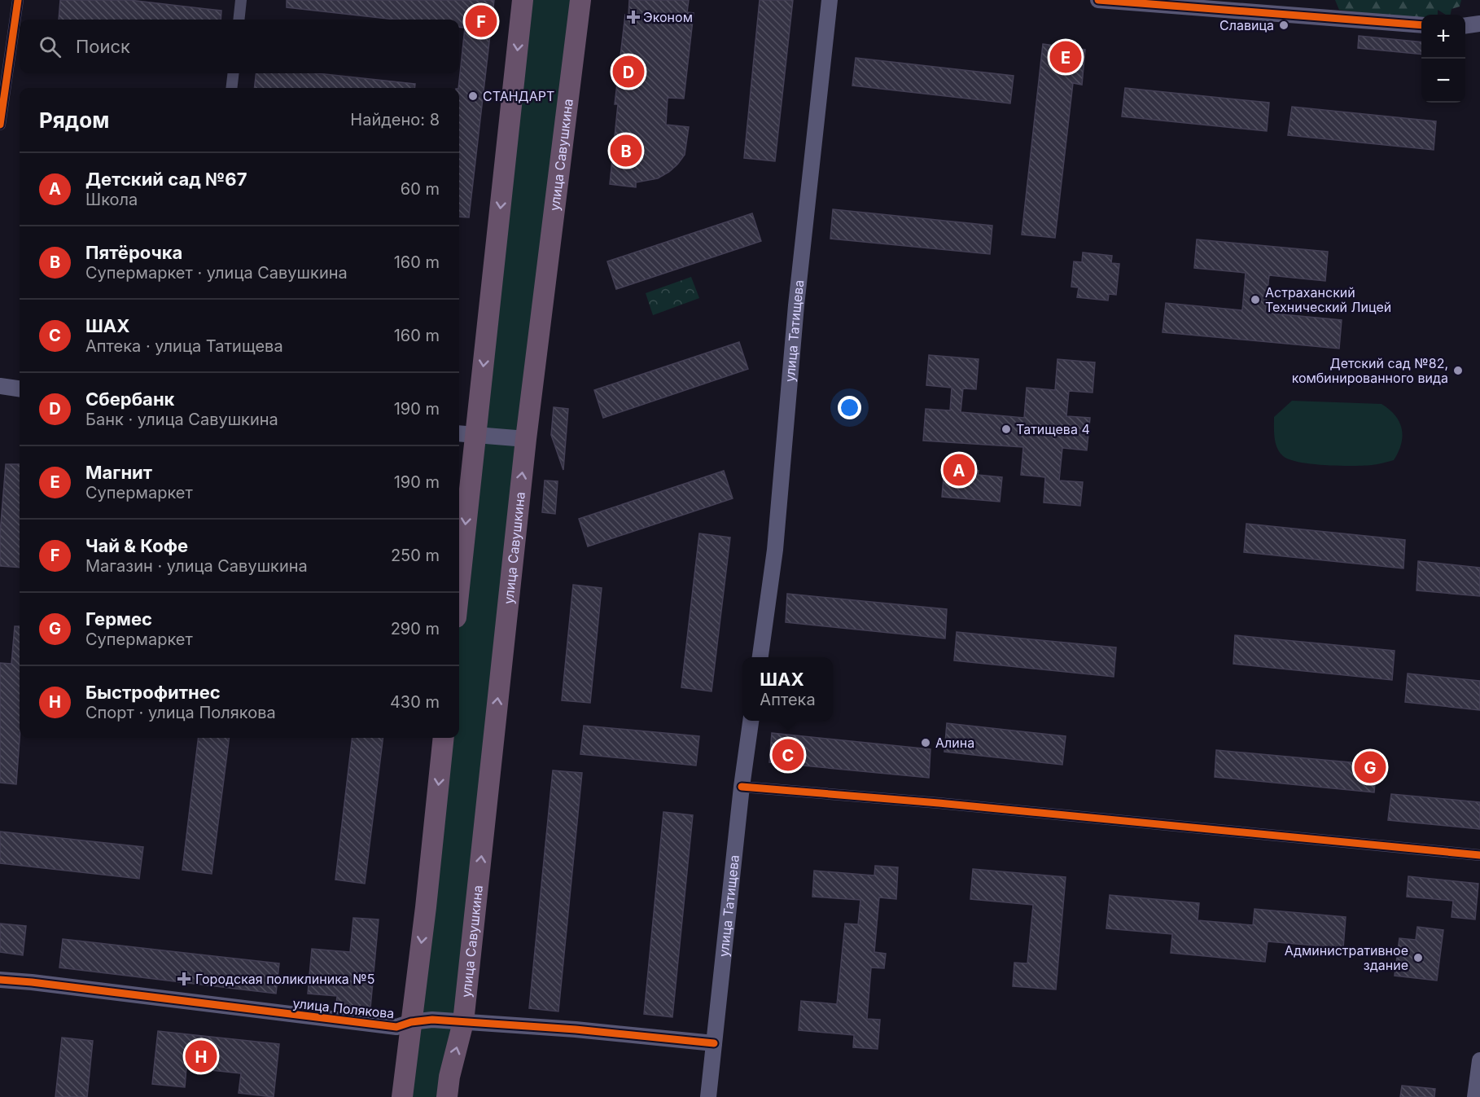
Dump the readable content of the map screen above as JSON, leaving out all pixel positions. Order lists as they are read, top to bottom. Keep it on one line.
{"streets":{"highway":["улица Савушкина"],"street":["улица Татищева","улица Полякова"]},"crossings":[["улица Савушкина","улица Полякова"],["улица Татищева","улица Полякова"]],"places":{"health":["Эконом","Городская поликлиника №5"],"other":["Славица","СТАНДАРТ","Астраханский Технический Лицей","Детский сад №82, комбинированного вида","Татищева 4","Алина","Административное здание"]},"page":{"pins":["F","E","D","B","A","C","G","H"],"map_buttons":["+","−"],"search":"Поиск","heading":["Рядом","Найдено: 8"],"list":[{"mark":"A","name":"Детский сад №67","note":"Школа","value":"60 m"},{"mark":"B","name":"Пятёрочка","note":"Супермаркет · улица Савушкина","value":"160 m"},{"mark":"C","name":"ШАХ","note":"Аптека · улица Татищева","value":"160 m"},{"mark":"D","name":"Сбербанк","note":"Банк · улица Савушкина","value":"190 m"},{"mark":"E","name":"Магнит","note":"Супермаркет","value":"190 m"},{"mark":"F","name":"Чай & Кофе","note":"Магазин · улица Савушкина","value":"250 m"},{"mark":"G","name":"Гермес","note":"Супермаркет","value":"290 m"},{"mark":"H","name":"Быстрофитнес","note":"Спорт · улица Полякова","value":"430 m"}],"popup":["ШАХ","Аптека"]}}
